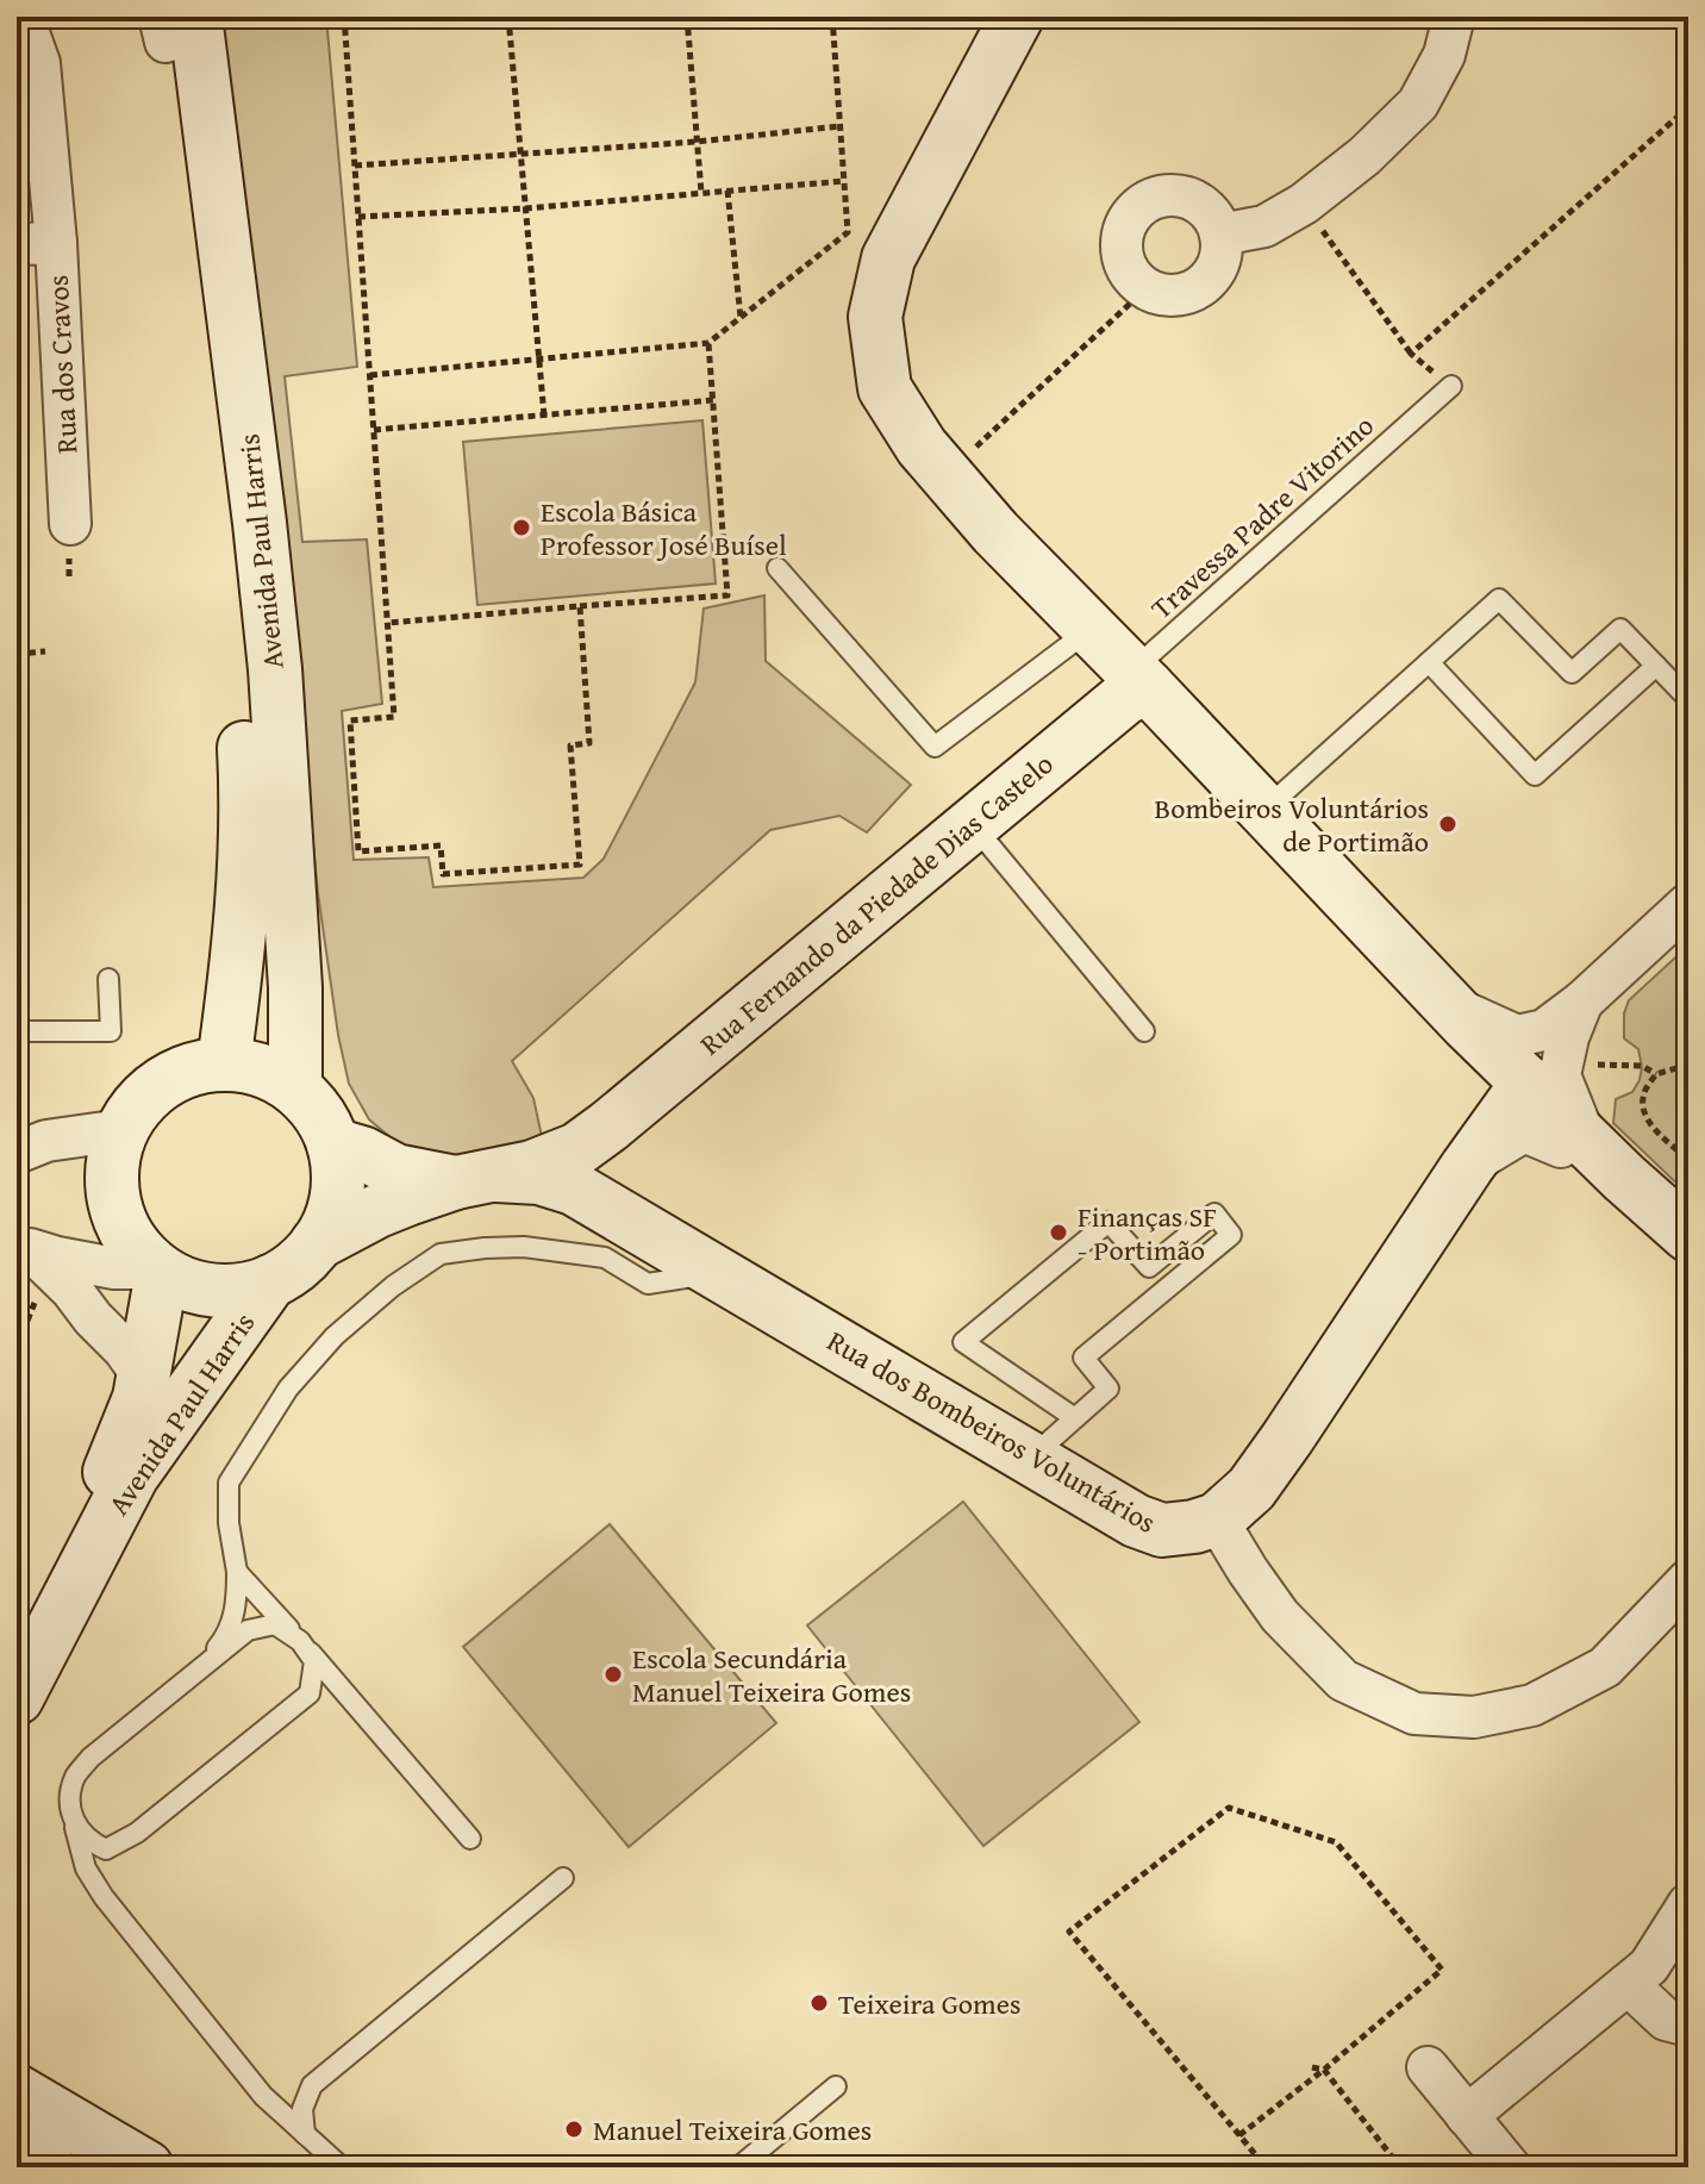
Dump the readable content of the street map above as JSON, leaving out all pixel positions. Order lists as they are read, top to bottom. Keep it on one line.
{"streets":{"street":["Rua dos Cravos","Avenida Paul Harris","Rua Fernando da Piedade Dias Castelo","Rua dos Bombeiros Voluntários"],"lane":["Travessa Padre Vitorino"]},"crossings":[["Travessa Padre Vitorino","Rua Fernando da Piedade Dias Castelo"],["Avenida Paul Harris","Rua Fernando da Piedade Dias Castelo"],["Avenida Paul Harris","Rua dos Bombeiros Voluntários"],["Rua Fernando da Piedade Dias Castelo","Rua dos Bombeiros Voluntários"]],"places":["Escola Básica Professor José Buísel","Bombeiros Voluntários de Portimão","Finanças SF - Portimão","Escola Secundária Manuel Teixeira Gomes","Teixeira Gomes","Manuel Teixeira Gomes"]}
